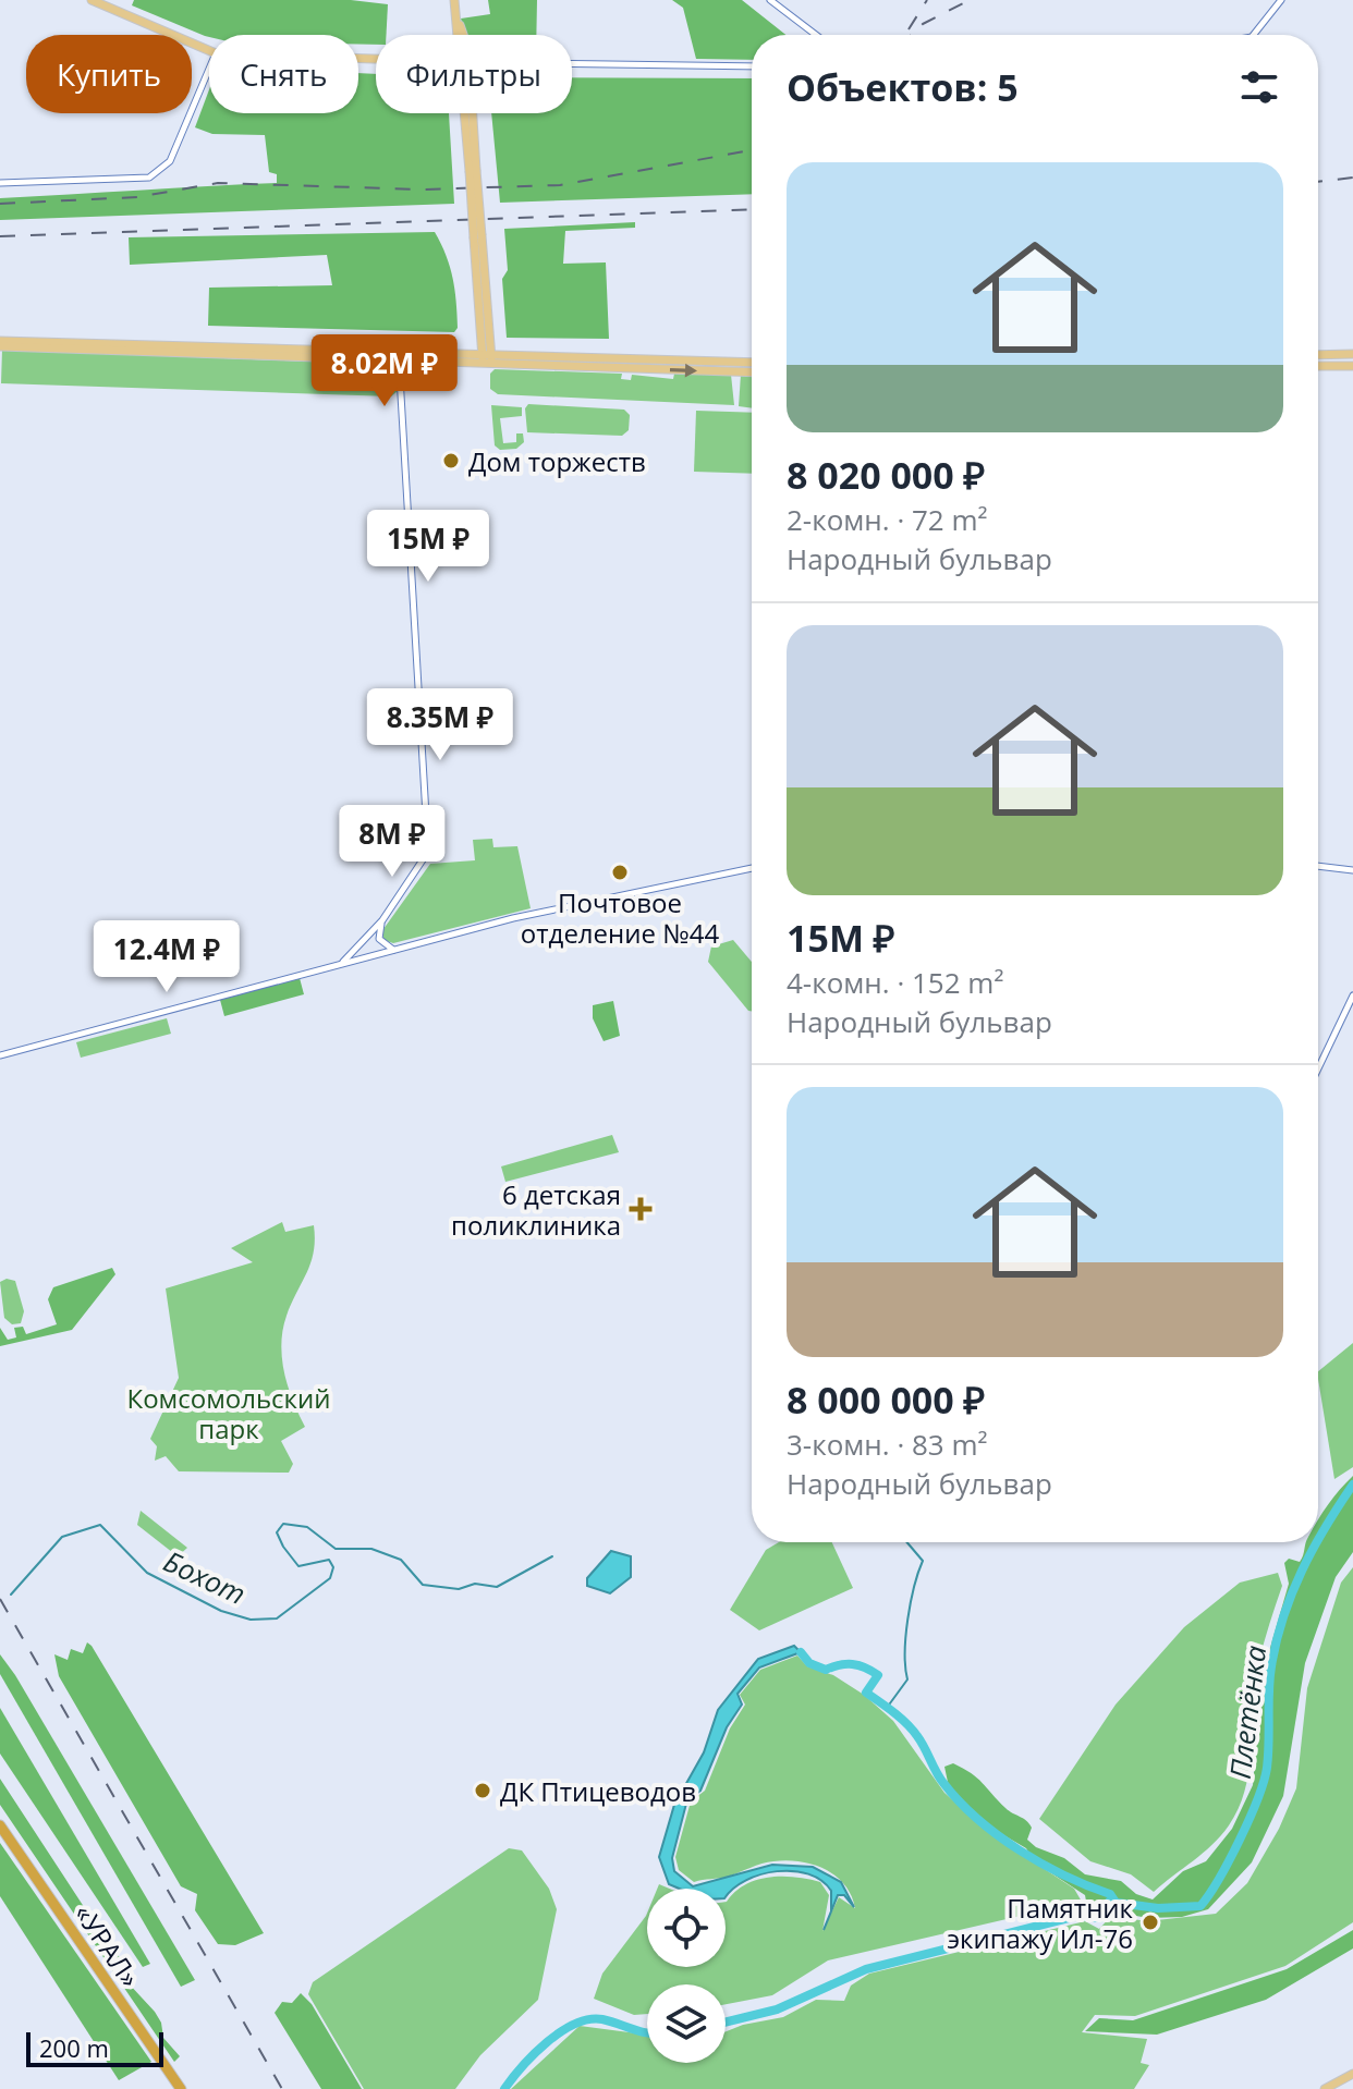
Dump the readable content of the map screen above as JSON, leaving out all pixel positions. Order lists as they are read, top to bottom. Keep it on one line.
{"streets":{"highway":["«УРАЛ»"]},"water":["Бохот","Плетёнка"],"parks":["Комсомольский парк"],"places":{"other":["Дом торжеств","Почтовое отделение №44","ДК Птицеводов","Памятник экипажу Ил-76"],"health":["6 детская поликлиника"]},"scale_bar":"200 m","page":{"chip":["Купить","Снять","Фильтры"],"heading":"Объектов: 5","list":[{"name":"8 020 000 ₽","note":"2-комн. · 72 m² · Народный бульвар"},{"name":"15M ₽","note":"4-комн. · 152 m² · Народный бульвар"},{"name":"8 000 000 ₽","note":"3-комн. · 83 m² · Народный бульвар"}],"price":["8.02M ₽","15M ₽","8.35M ₽","8M ₽","12.4M ₽"],"scale":"200 m"}}
